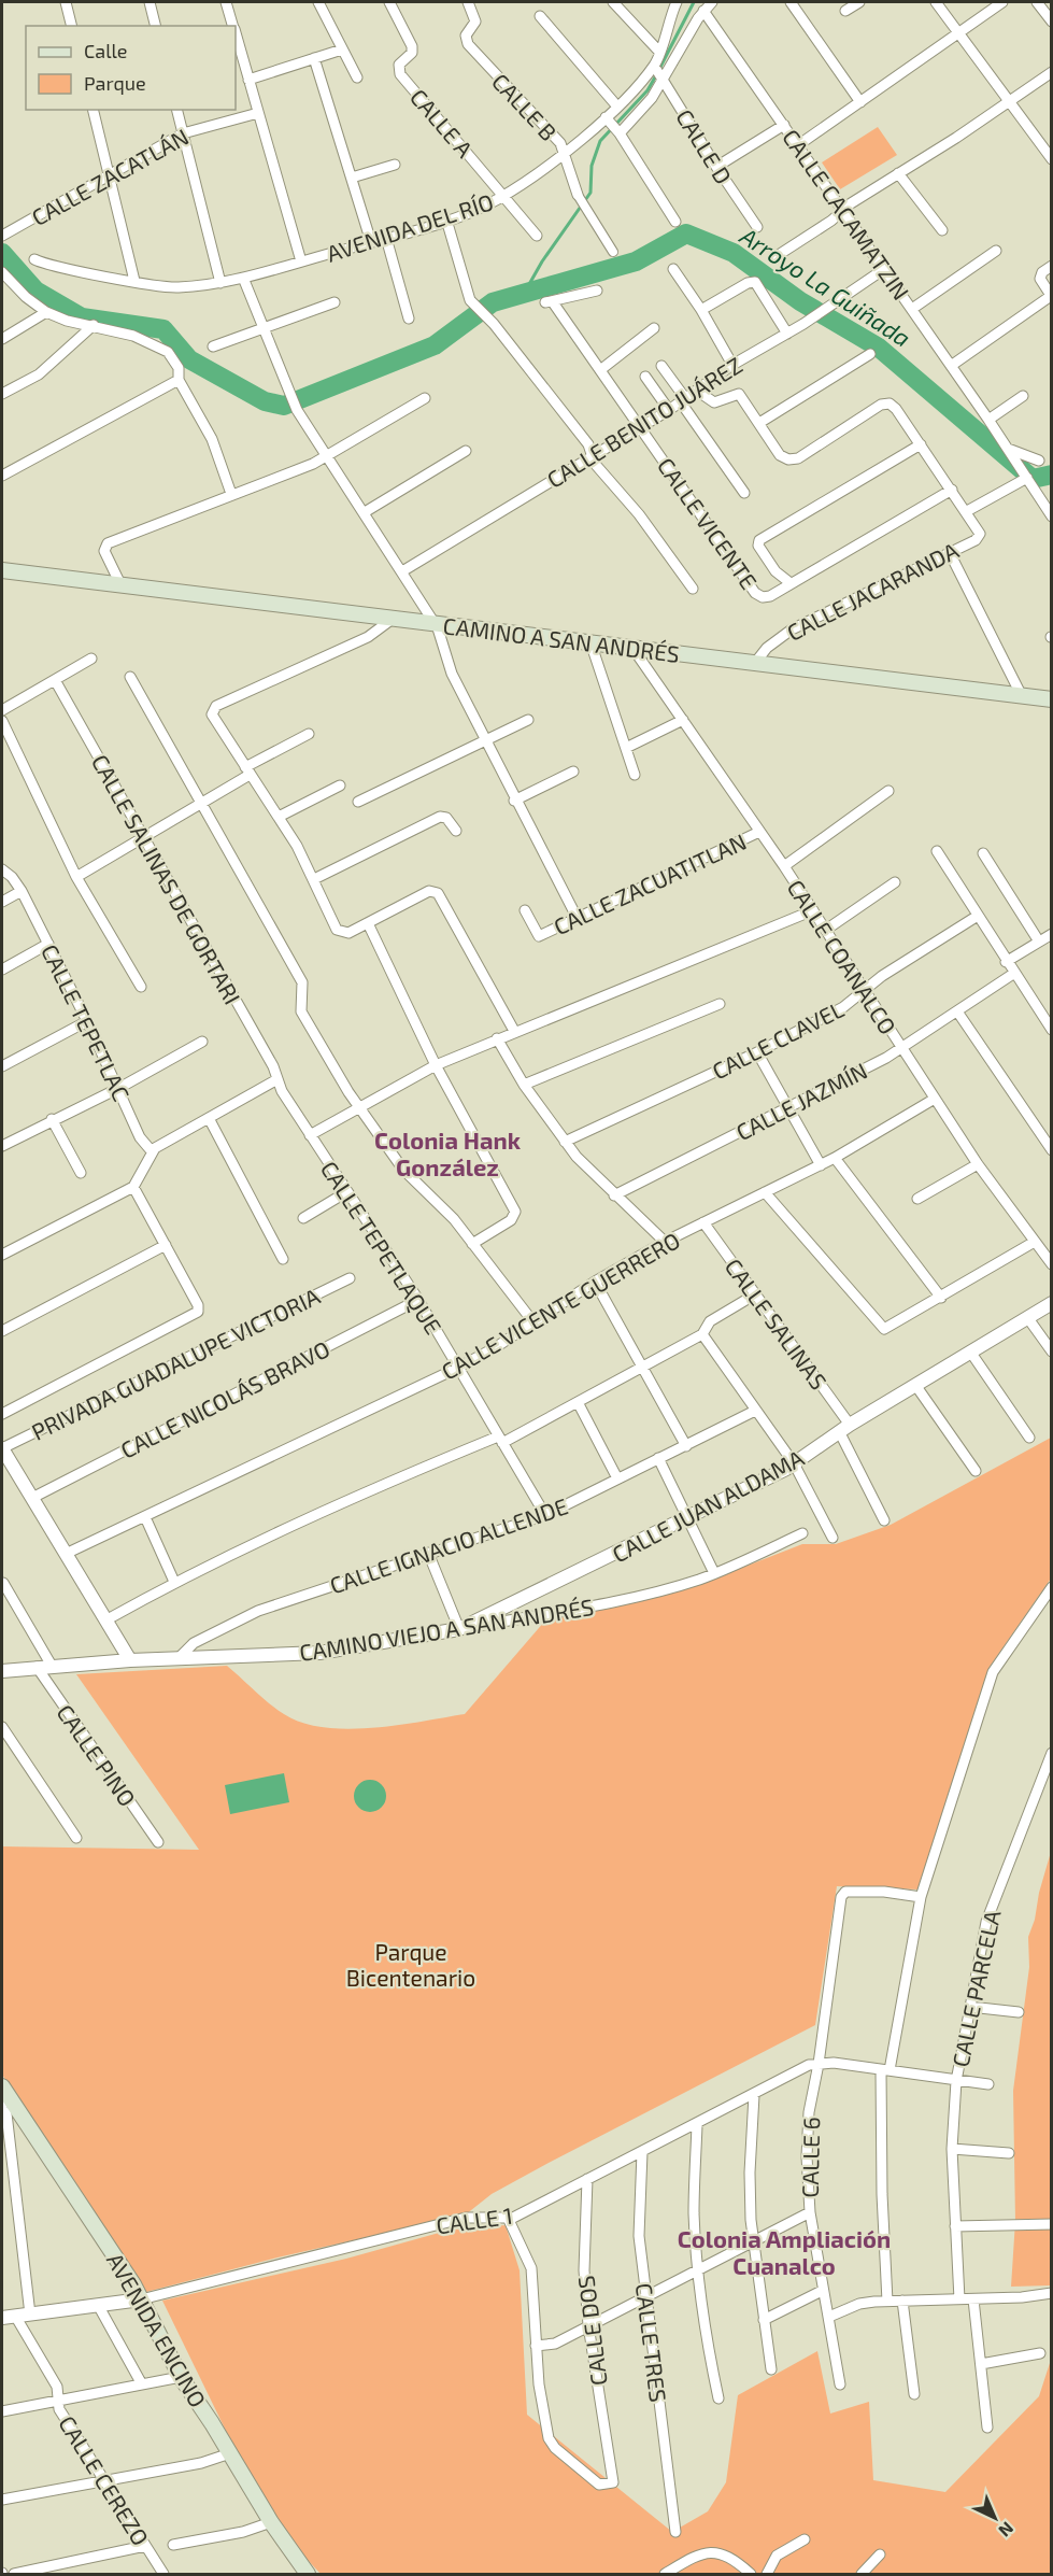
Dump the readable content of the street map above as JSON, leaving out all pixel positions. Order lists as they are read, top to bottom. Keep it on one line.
{"streets":{"main road":["CAMINO A SAN ANDRÉS","AVENIDA ENCINO"],"street":["CALLE B","CALLE A","CALLE D","CALLE ZACATLÁN","CALLE CACAMATZIN","AVENIDA DEL RÍO","CALLE BENITO JUÁREZ","CALLE VICENTE","CALLE JACARANDA","CALLE SALINAS DE GORTARI","CALLE ZACUATITLAN","CALLE COANALCO","CALLE TEPETLAC","CALLE CLAVEL","CALLE JAZMÍN","CALLE TEPETLAQUE","CALLE VICENTE GUERRERO","CALLE SALINAS","PRIVADA GUADALUPE VICTORIA","CALLE NICOLÁS BRAVO","CALLE JUAN ALDAMA","CALLE IGNACIO ALLENDE","CAMINO VIEJO A SAN ANDRÉS","CALLE PINO","CALLE PARCELA","CALLE 6","CALLE 1","CALLE DOS","CALLE TRES","CALLE CEREZO"]},"crossings":[["CALLE B","AVENIDA DEL RÍO"],["CALLE A","AVENIDA DEL RÍO"],["CALLE D","AVENIDA DEL RÍO"],["CALLE CACAMATZIN","CALLE BENITO JUÁREZ"],["CALLE CACAMATZIN","CALLE JACARANDA"],["CALLE BENITO JUÁREZ","CALLE VICENTE"],["CALLE JACARANDA","CAMINO A SAN ANDRÉS"],["CAMINO A SAN ANDRÉS","CALLE COANALCO"],["CALLE SALINAS DE GORTARI","CALLE TEPETLAQUE"],["CALLE ZACUATITLAN","CALLE COANALCO"],["CALLE COANALCO","CALLE CLAVEL"],["CALLE COANALCO","CALLE JAZMÍN"],["CALLE COANALCO","CALLE VICENTE GUERRERO"],["CALLE TEPETLAQUE","CALLE VICENTE GUERRERO"],["CALLE TEPETLAQUE","CALLE NICOLÁS BRAVO"],["CALLE TEPETLAQUE","CALLE IGNACIO ALLENDE"],["CALLE VICENTE GUERRERO","CALLE SALINAS"],["CALLE SALINAS","CALLE JUAN ALDAMA"],["CALLE JUAN ALDAMA","CAMINO VIEJO A SAN ANDRÉS"],["CALLE IGNACIO ALLENDE","CAMINO VIEJO A SAN ANDRÉS"],["CAMINO VIEJO A SAN ANDRÉS","CALLE PINO"],["CALLE 6","CALLE 1"],["CALLE 1","AVENIDA ENCINO"],["CALLE 1","CALLE DOS"],["CALLE 1","CALLE TRES"]],"districts":["Colonia Hank González","Colonia Ampliación Cuanalco"],"water":["Arroyo La Guiñada"],"parks":["Parque Bicentenario"],"legend":["Calle","Parque"],"north":"bottom right"}
